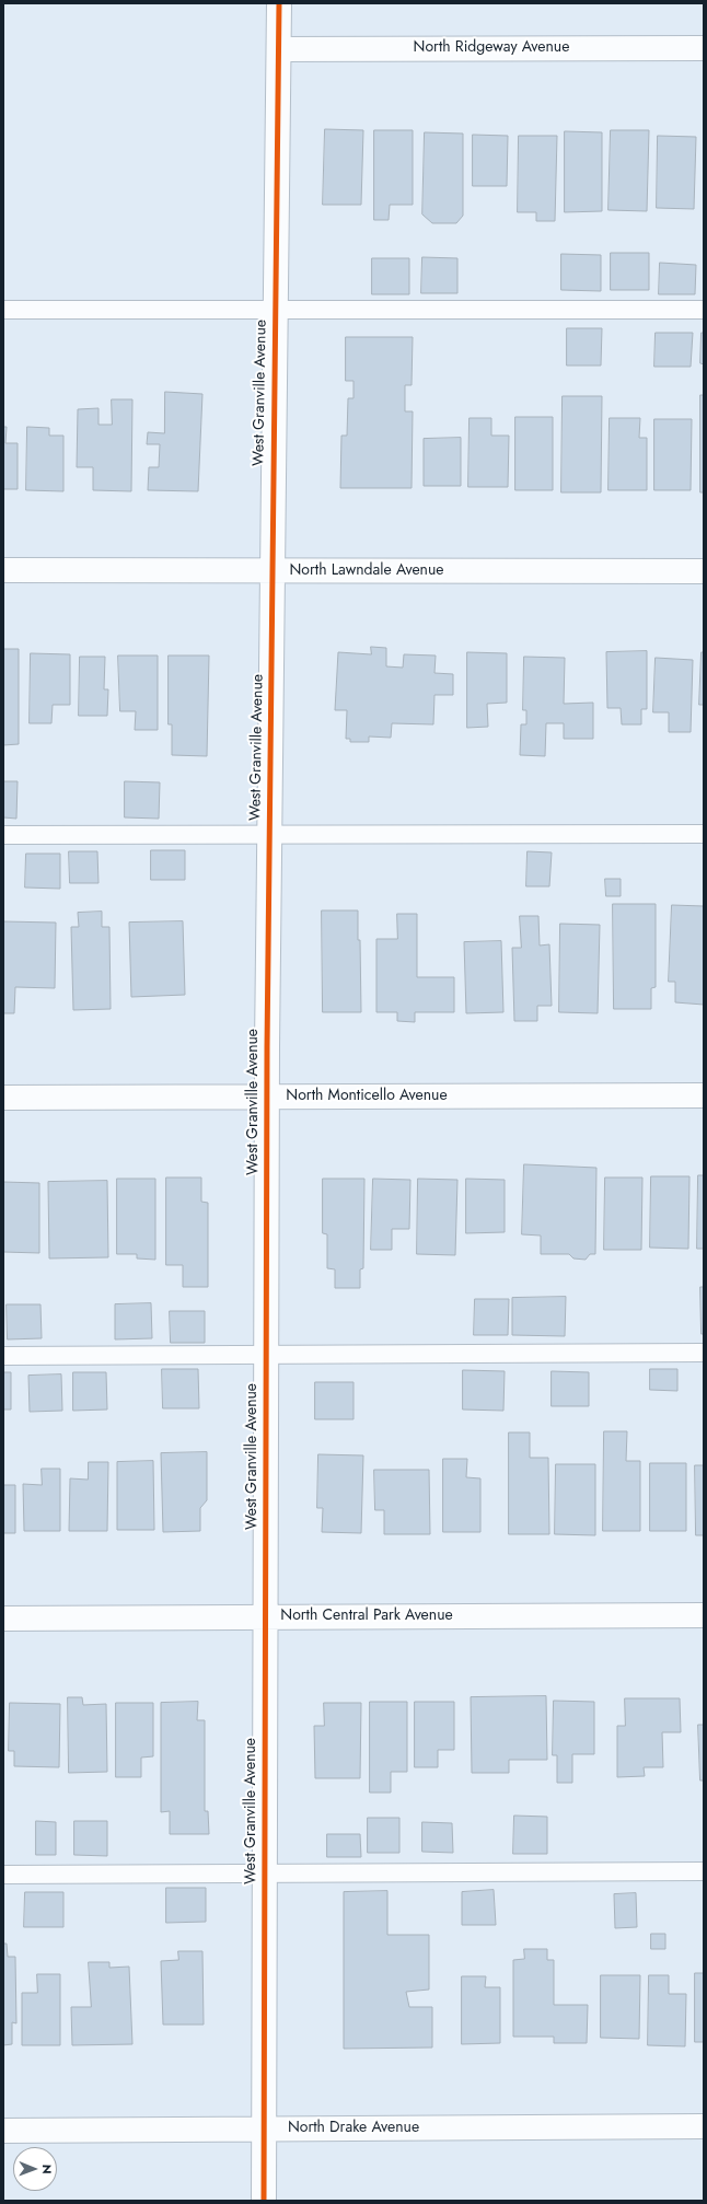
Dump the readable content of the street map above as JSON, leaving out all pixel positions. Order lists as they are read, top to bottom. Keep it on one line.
{"streets":{"street":["North Ridgeway Avenue","West Granville Avenue","North Lawndale Avenue","North Monticello Avenue","North Central Park Avenue","North Drake Avenue"]},"crossings":[["North Ridgeway Avenue","West Granville Avenue"],["West Granville Avenue","North Lawndale Avenue"],["West Granville Avenue","North Monticello Avenue"],["West Granville Avenue","North Central Park Avenue"],["West Granville Avenue","North Drake Avenue"]],"north":"right"}
